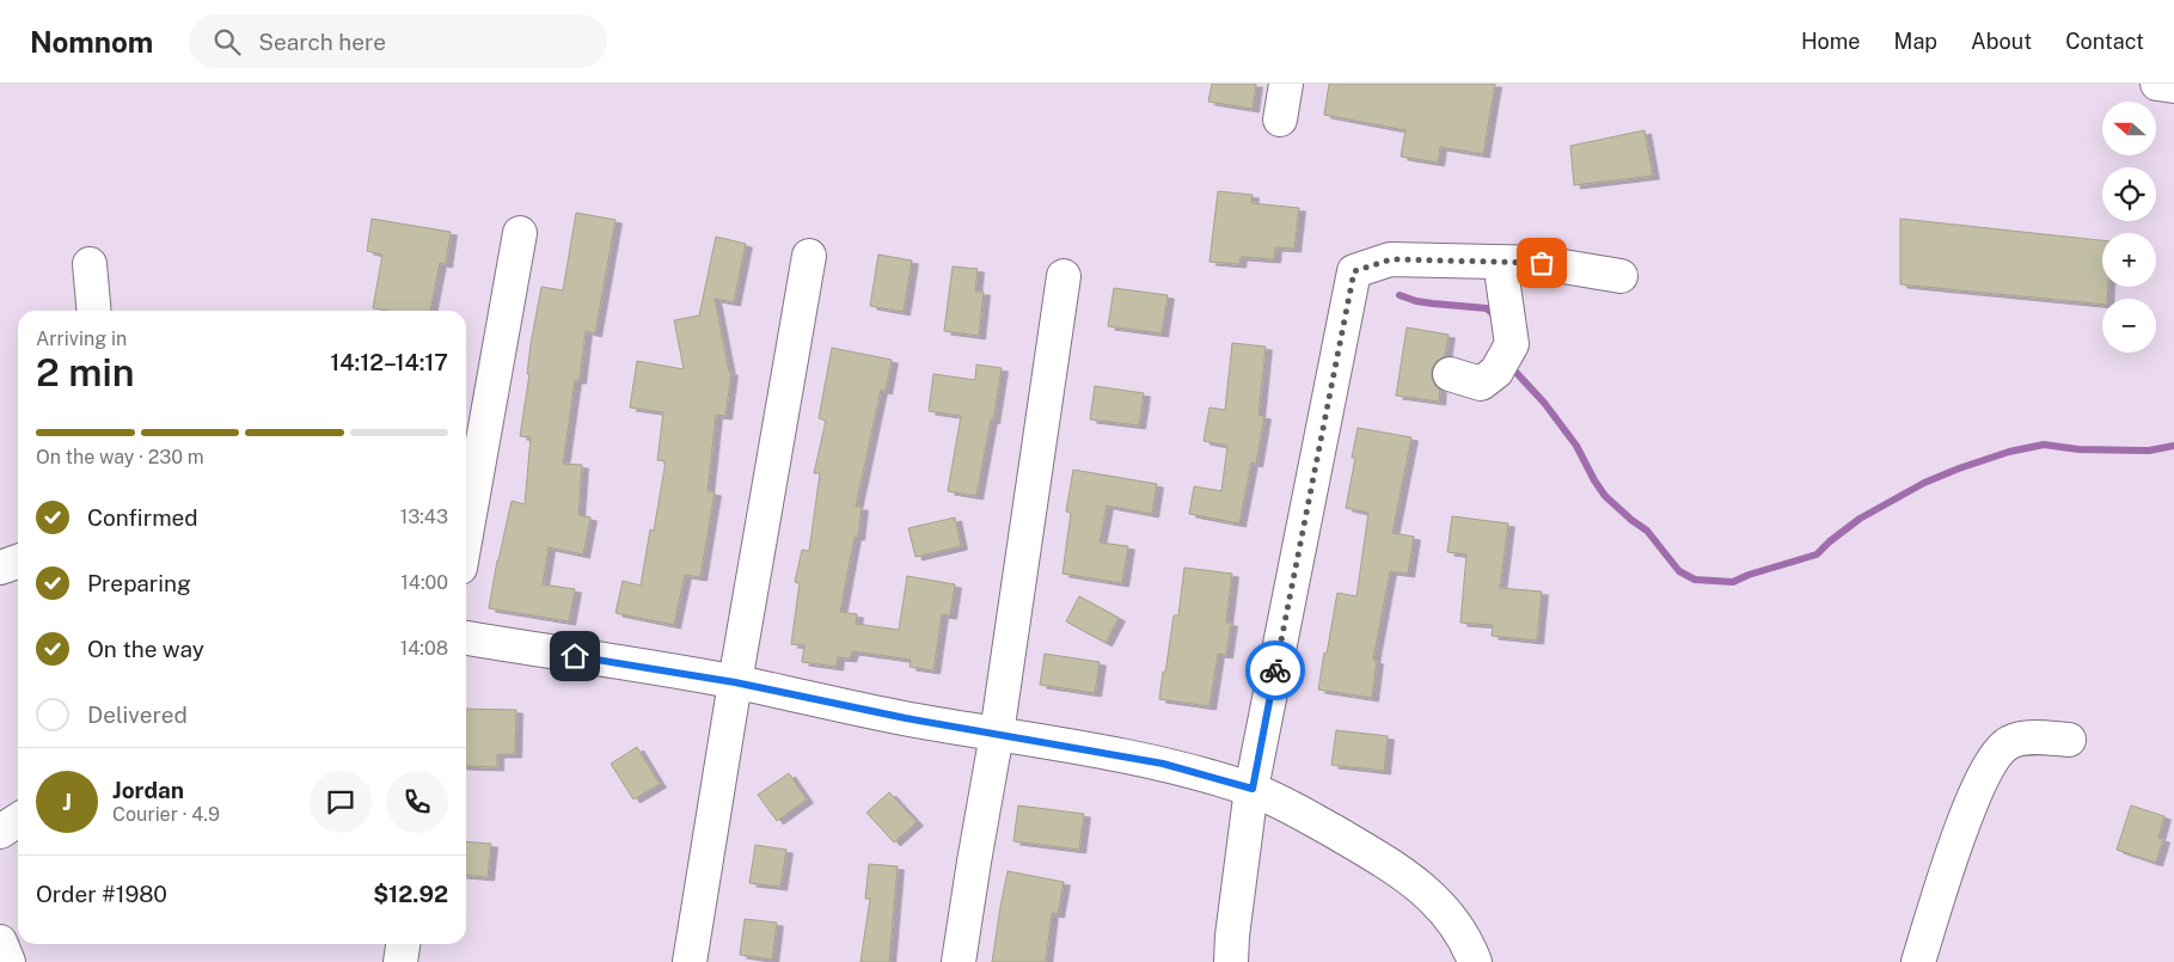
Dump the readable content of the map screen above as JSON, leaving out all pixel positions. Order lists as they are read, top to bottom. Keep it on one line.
{"north":"left","page":{"header":"Nomnom","search":"Search here","nav":["Home","Map","About","Contact"],"map_buttons":["+","−"],"heading":["2 min","Arriving in","14:12–14:17"],"panel":["Jordan","Courier · 4.9","Order #1980","$12.92"],"bar":"On the way · 230 m","list":[["Confirmed","13:43"],["Preparing","14:00"],["On the way","14:08"],"Delivered"],"round":"J"}}
